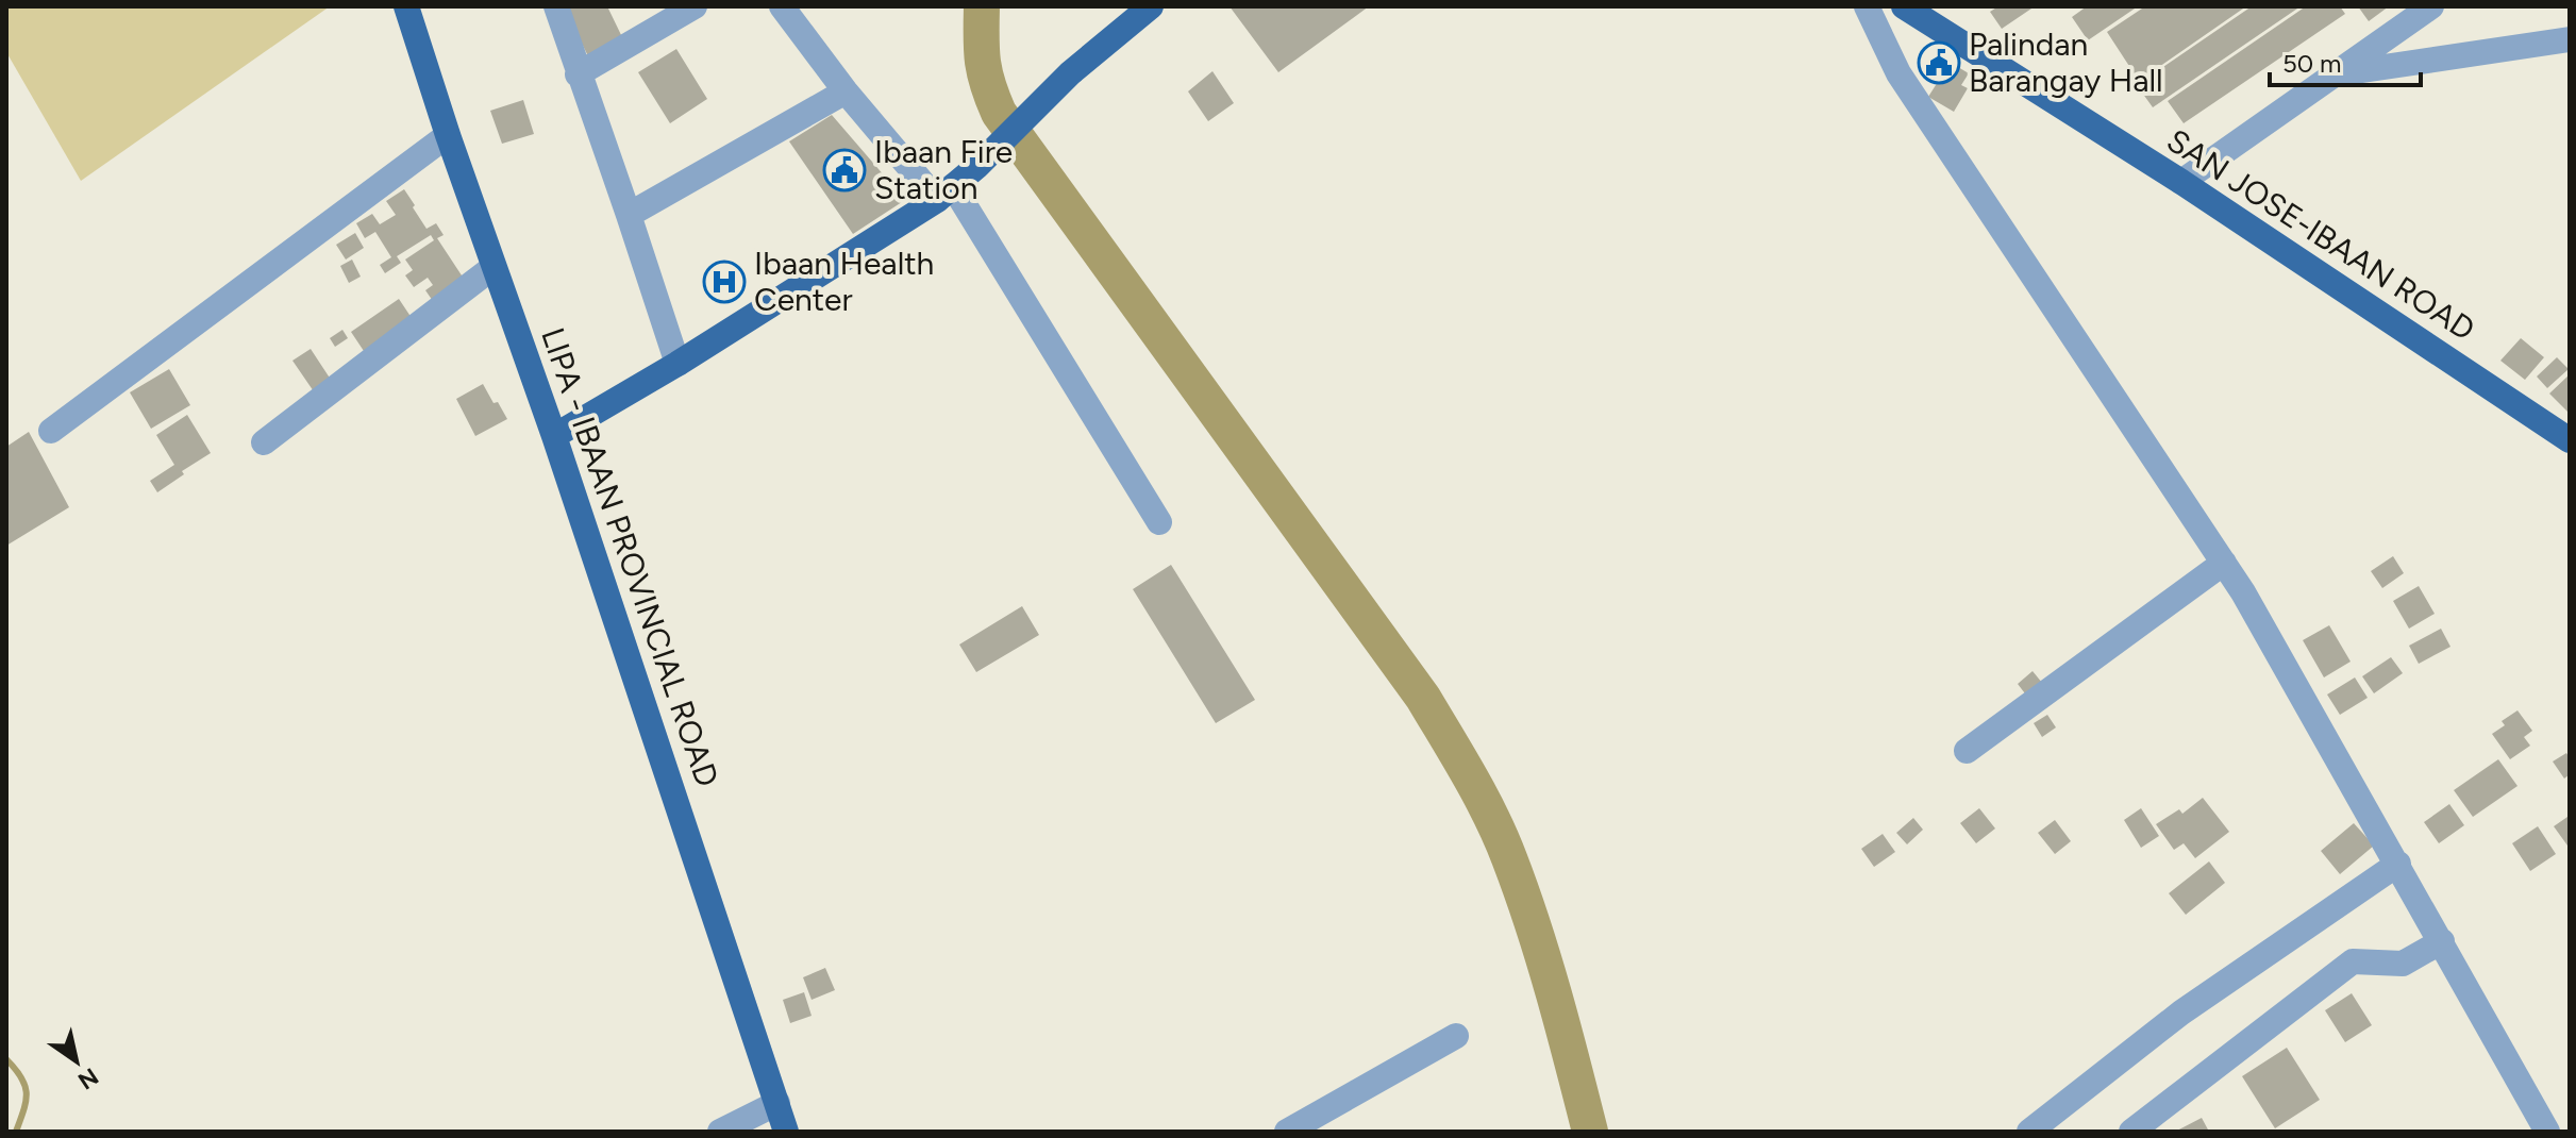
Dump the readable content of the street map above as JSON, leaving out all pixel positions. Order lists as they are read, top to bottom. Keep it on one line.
{"streets":{"main road":["SAN JOSE-IBAAN ROAD","LIPA - IBAAN PROVINCIAL ROAD"]},"places":{"public building":["Palindan Barangay Hall","Ibaan Fire Station"],"hospital":["Ibaan Health Center"]},"scale_bar":"50 m","north":"bottom right"}
